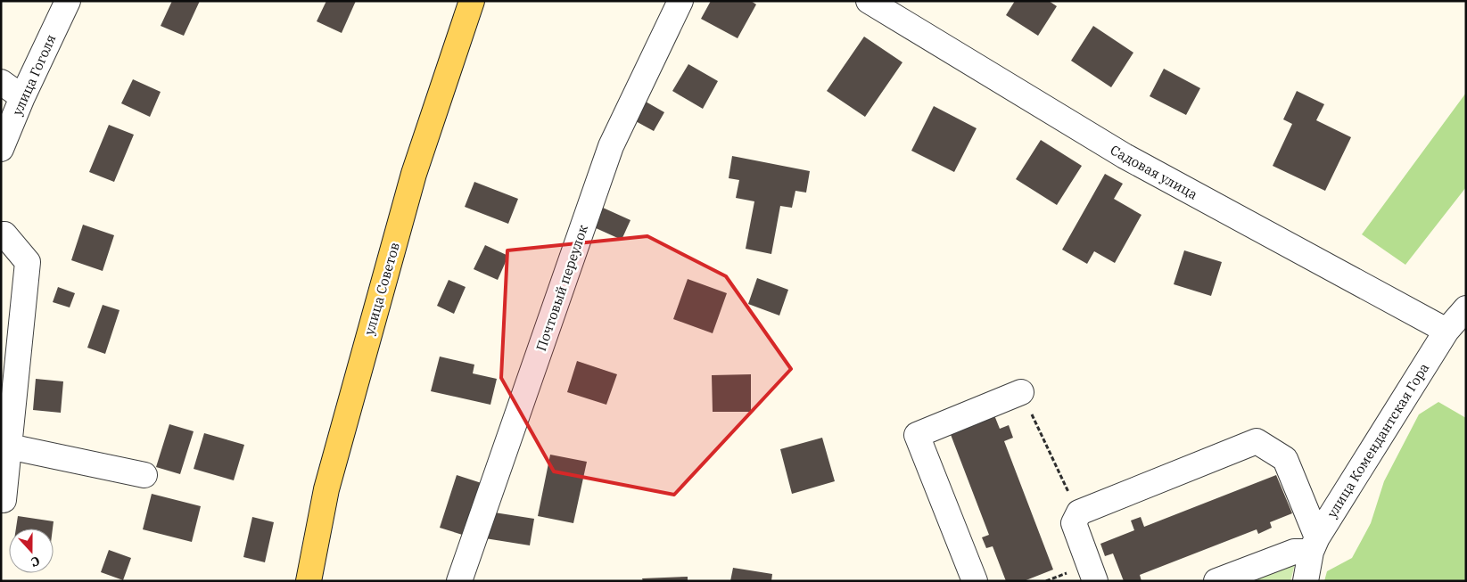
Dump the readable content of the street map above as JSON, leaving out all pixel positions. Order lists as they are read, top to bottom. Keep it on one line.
{"streets":{"main road":["улица Советов"],"street":["улица Гоголя","Садовая улица","Почтовый переулок","улица Комендантская Гора"]},"crossings":[["Садовая улица","улица Комендантская Гора"]],"north":"bottom"}
